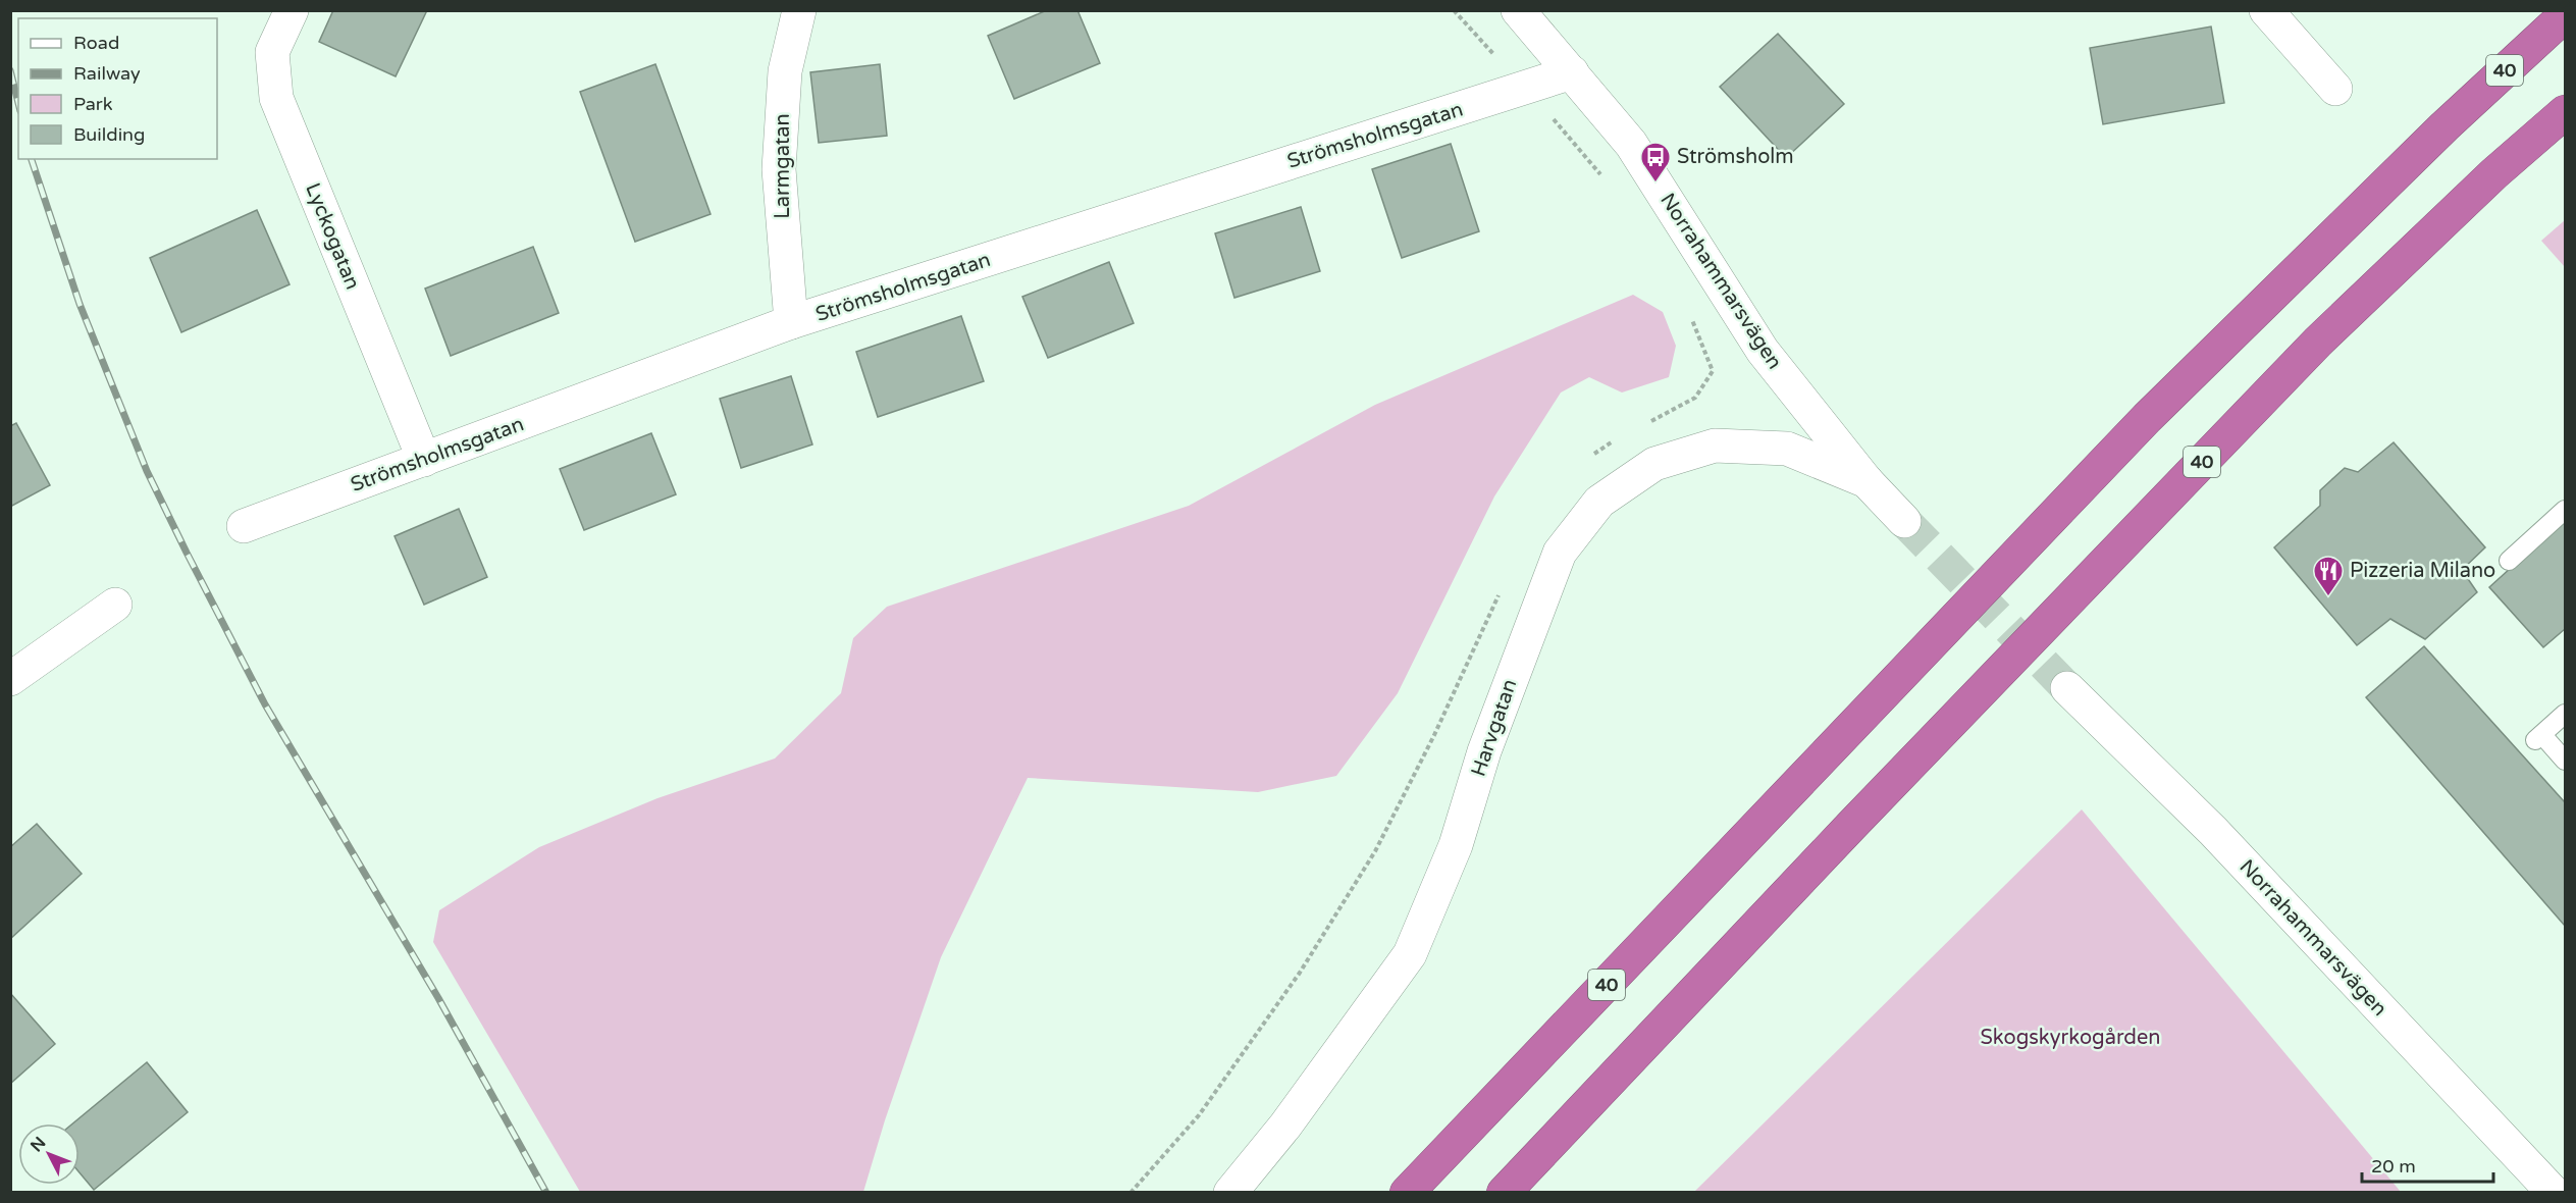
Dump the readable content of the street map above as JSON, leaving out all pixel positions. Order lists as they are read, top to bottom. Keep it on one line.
{"streets":{"highway":["40"],"street":["Strömsholmsgatan","Larmgatan","Lyckogatan","Norrahammarsvägen","Harvgatan"]},"crossings":[["Strömsholmsgatan","Larmgatan"],["Strömsholmsgatan","Lyckogatan"],["Strömsholmsgatan","Norrahammarsvägen"],["Norrahammarsvägen","Harvgatan"]],"parks":["Skogskyrkogården"],"places":{"bus stop":["Strömsholm"],"restaurant":["Pizzeria Milano"]},"legend":["Road","Railway","Park","Building"],"scale_bar":"20 m","north":"top left"}
